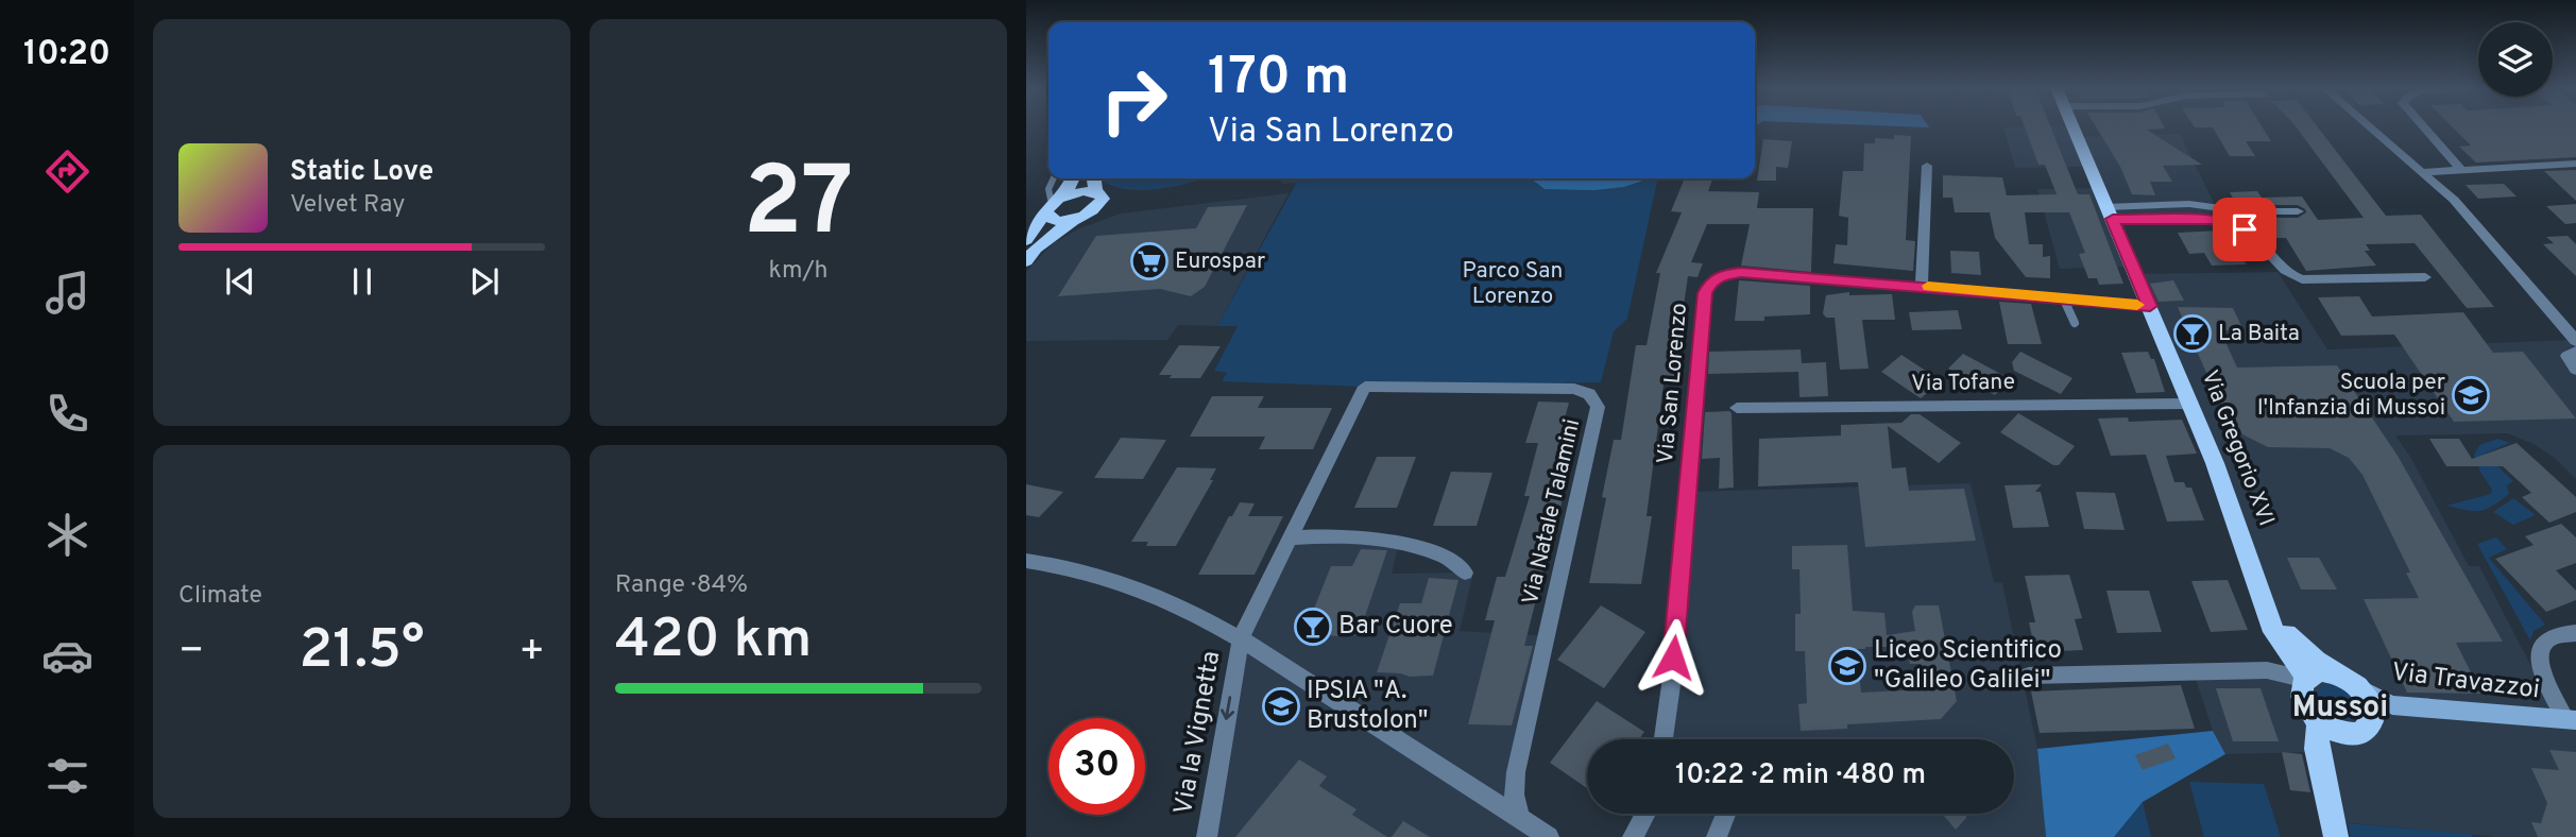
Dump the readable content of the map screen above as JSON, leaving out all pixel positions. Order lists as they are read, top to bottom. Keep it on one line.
{"streets":{"main road":["Via Gregorio XVI"],"street":["Via San Lorenzo","Via Tofane","Via Natale Talamini","Via Travazzoi","Via la Vignetta"]},"crossings":[["Via San Lorenzo","Via Gregorio XVI"],["Via Tofane","Via Gregorio XVI"],["Via Gregorio XVI","Via Travazzoi"],["Via Natale Talamini","Via la Vignetta"]],"one_way":["Via la Vignetta"],"districts":["Mussoi"],"parks":["Parco San Lorenzo"],"places":{"supermarket":["Eurospar"],"bar":["La Baita","Bar Cuore"],"school or university":["Scuola per l'Infanzia di Mussoi","Liceo Scientifico \"Galileo Galilei\"","IPSIA \"A. Brustolon\""]},"page":{"tabs":"10:20","tile":[["27","km/h"],"Climate",["Range · 84%","420 km"]],"turn":["170 m","Via San Lorenzo"],"song":["Static Love","Velvet Ray"],"heat":["−","21.5°","+"],"limit":"30","trip":"10:22 · 2 min · 480 m"}}
